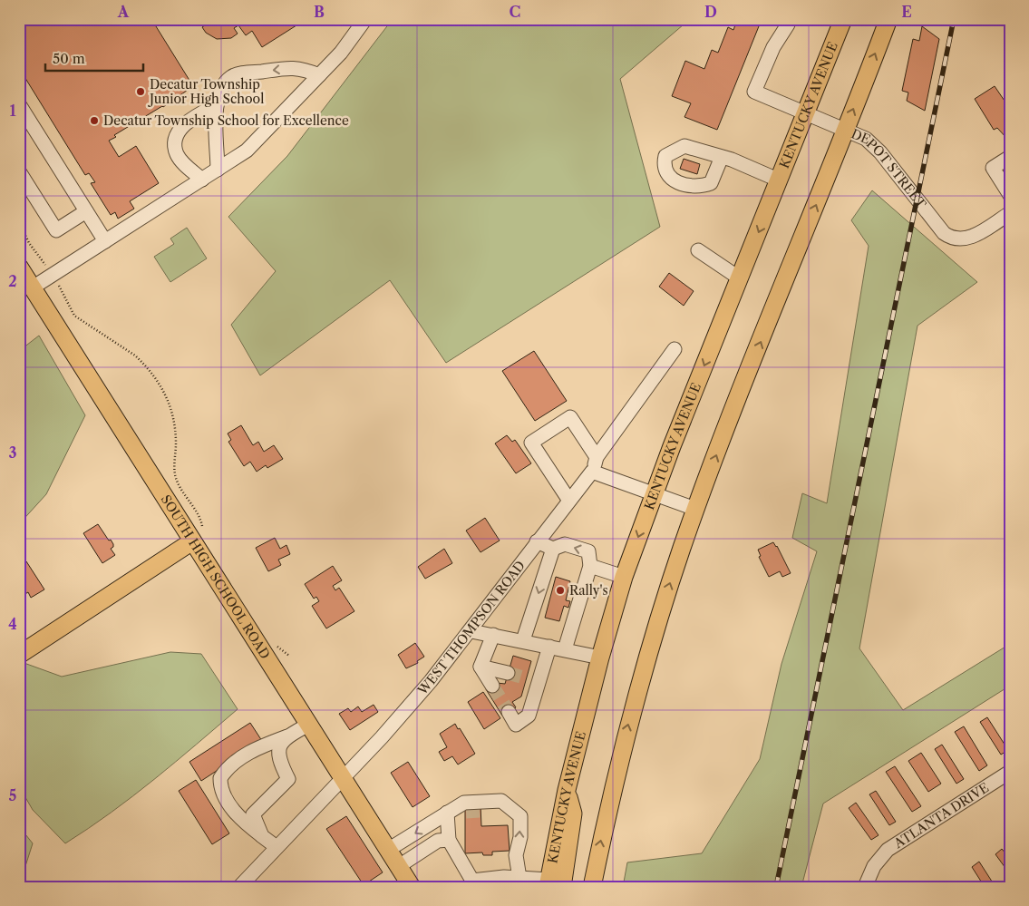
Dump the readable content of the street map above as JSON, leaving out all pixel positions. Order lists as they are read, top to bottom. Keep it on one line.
{"streets":{"main road":["KENTUCKY AVENUE","SOUTH HIGH SCHOOL ROAD"],"street":["DEPOT STREET","WEST THOMPSON ROAD","ATLANTA DRIVE"]},"crossings":[["KENTUCKY AVENUE","DEPOT STREET"],["SOUTH HIGH SCHOOL ROAD","WEST THOMPSON ROAD"]],"places":["Decatur Township Junior High School","Decatur Township School for Excellence","Rally's"],"scale_bar":"50 m","grid":{"columns":["A","B","C","D","E"],"rows":["1","2","3","4","5"]}}
